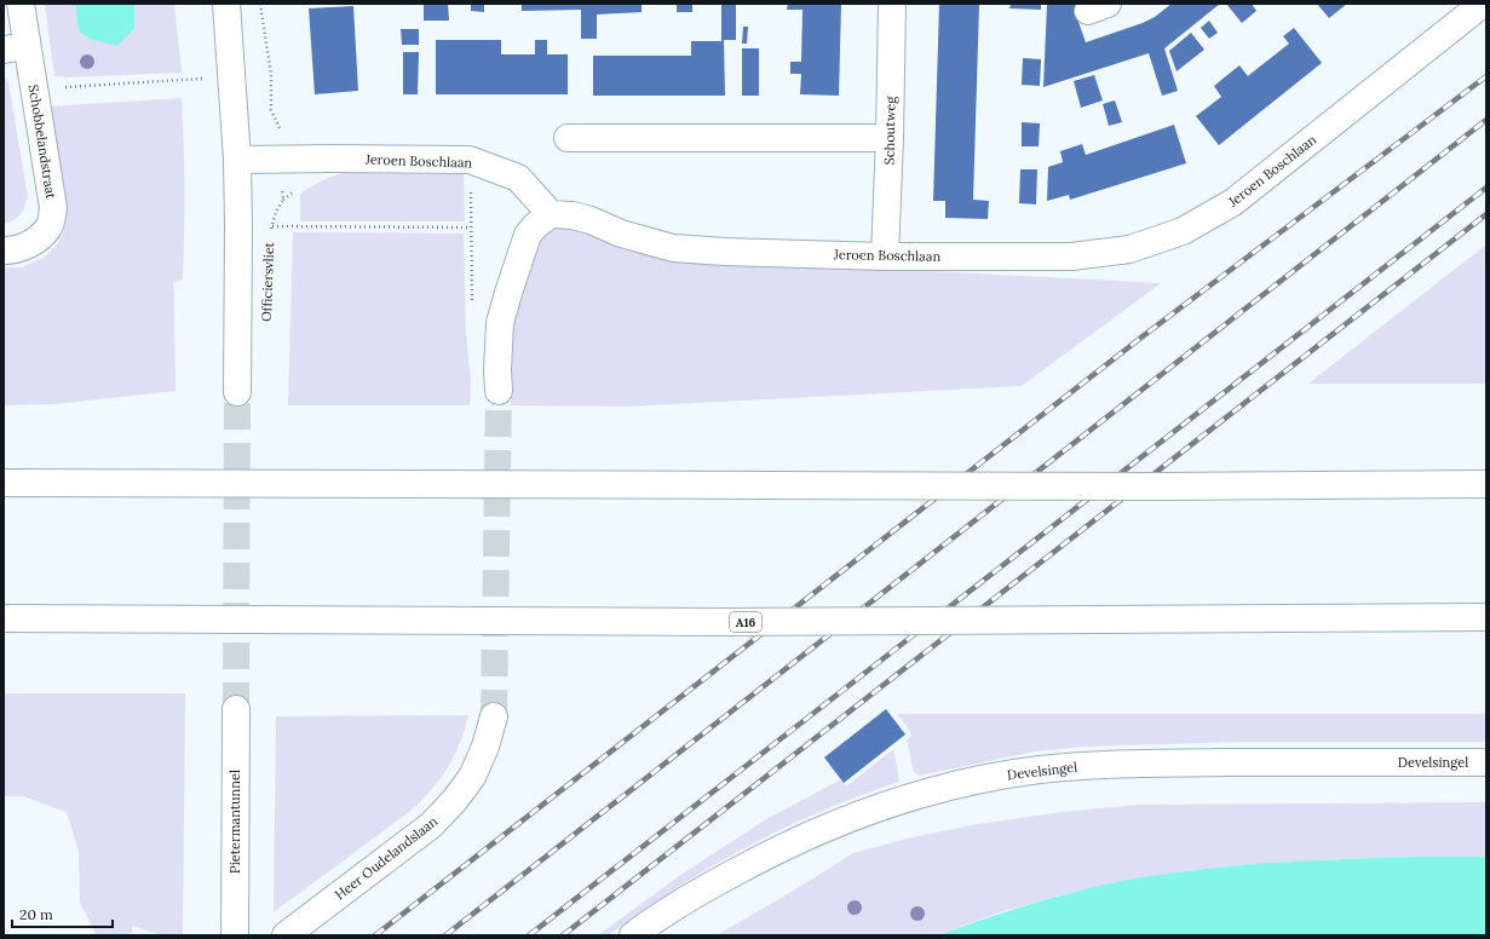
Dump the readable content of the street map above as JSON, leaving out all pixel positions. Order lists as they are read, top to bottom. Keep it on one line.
{"streets":{"main road":["Schoutweg","Schobbelandstraat","Jeroen Boschlaan","A16","Develsingel","Pietermantunnel","Heer Oudelandslaan"],"path":["Officiersvliet"]},"crossings":[["Schoutweg","Jeroen Boschlaan"],["Jeroen Boschlaan","Officiersvliet"]],"scale_bar":"20 m"}
